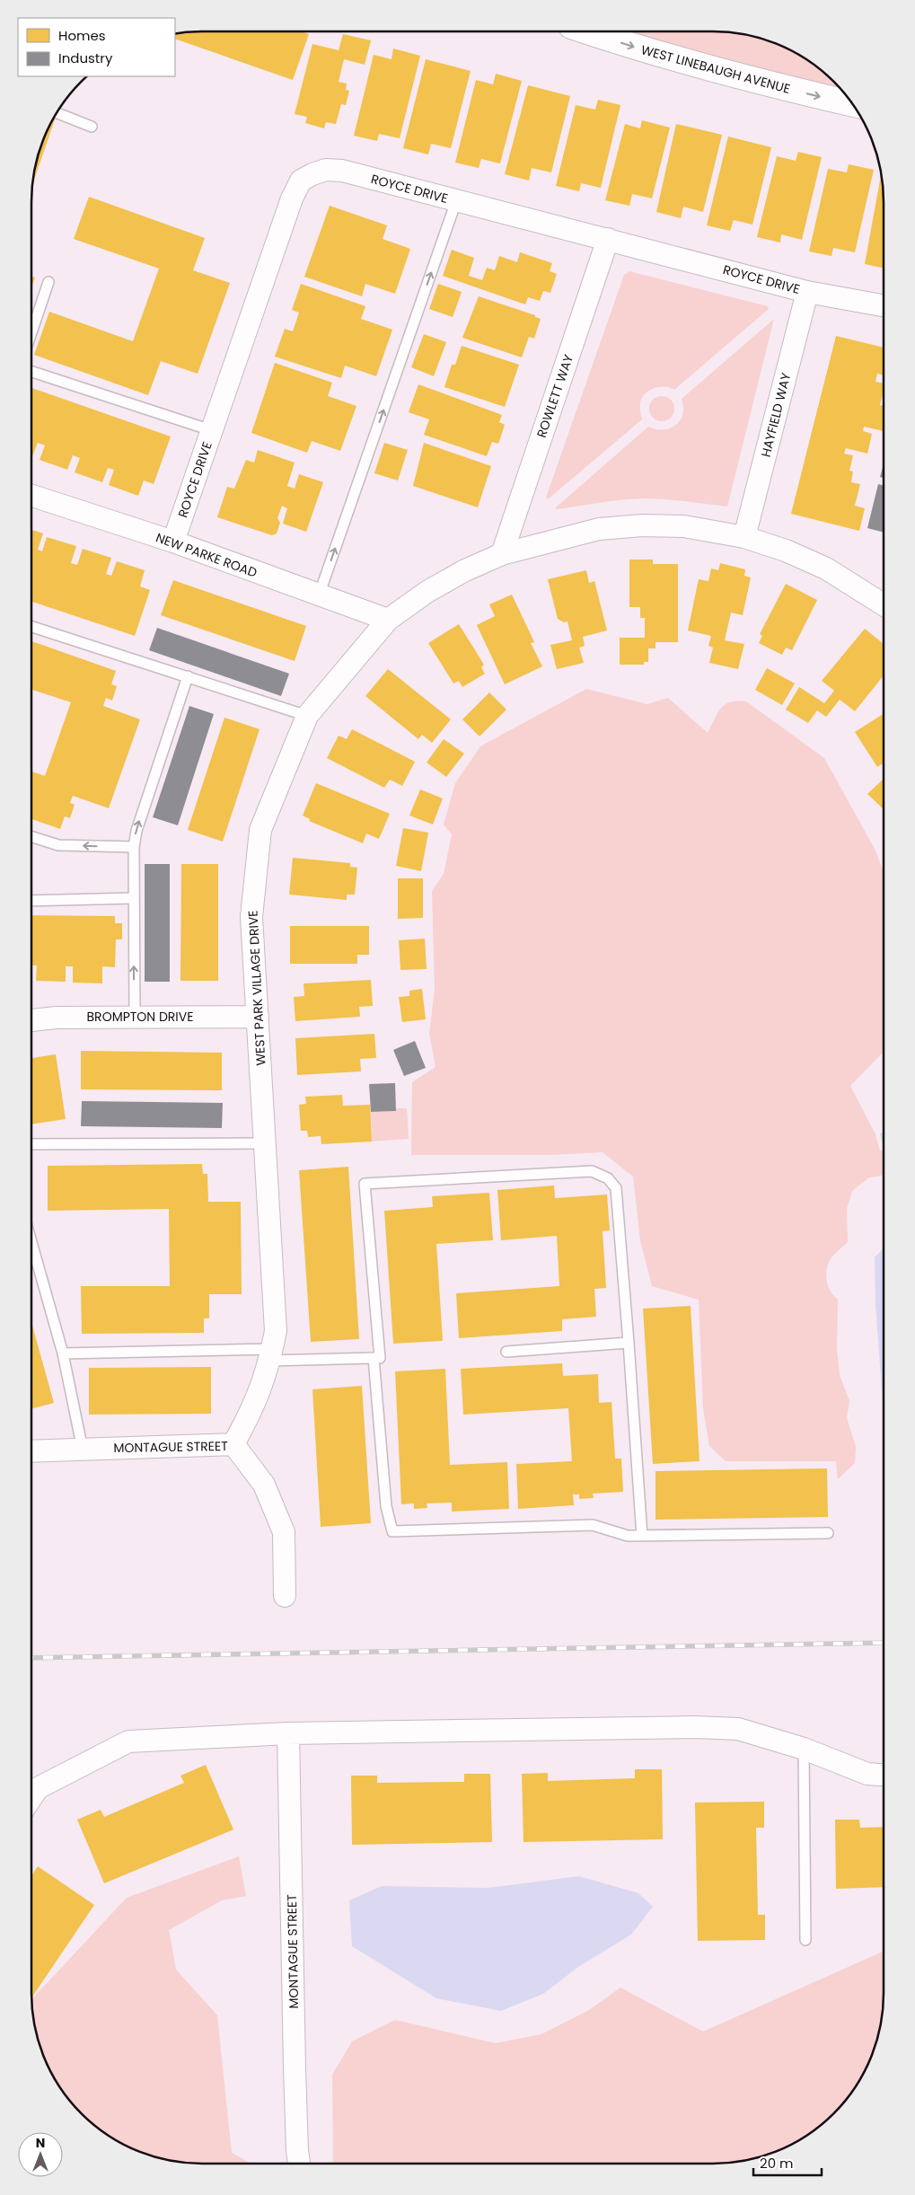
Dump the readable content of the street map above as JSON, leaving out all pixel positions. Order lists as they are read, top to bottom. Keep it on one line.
{"streets":{"main road":["WEST LINEBAUGH AVENUE"],"street":["ROYCE DRIVE","ROWLETT WAY","HAYFIELD WAY","NEW PARKE ROAD","WEST PARK VILLAGE DRIVE","BROMPTON DRIVE","MONTAGUE STREET"]},"crossings":[["ROYCE DRIVE","ROWLETT WAY"],["ROYCE DRIVE","HAYFIELD WAY"],["ROYCE DRIVE","NEW PARKE ROAD"],["ROWLETT WAY","WEST PARK VILLAGE DRIVE"],["HAYFIELD WAY","WEST PARK VILLAGE DRIVE"],["NEW PARKE ROAD","WEST PARK VILLAGE DRIVE"],["WEST PARK VILLAGE DRIVE","BROMPTON DRIVE"],["WEST PARK VILLAGE DRIVE","MONTAGUE STREET"]],"one_way":["WEST LINEBAUGH AVENUE"],"legend":["Homes","Industry"],"scale_bar":"20 m","north":"top"}
